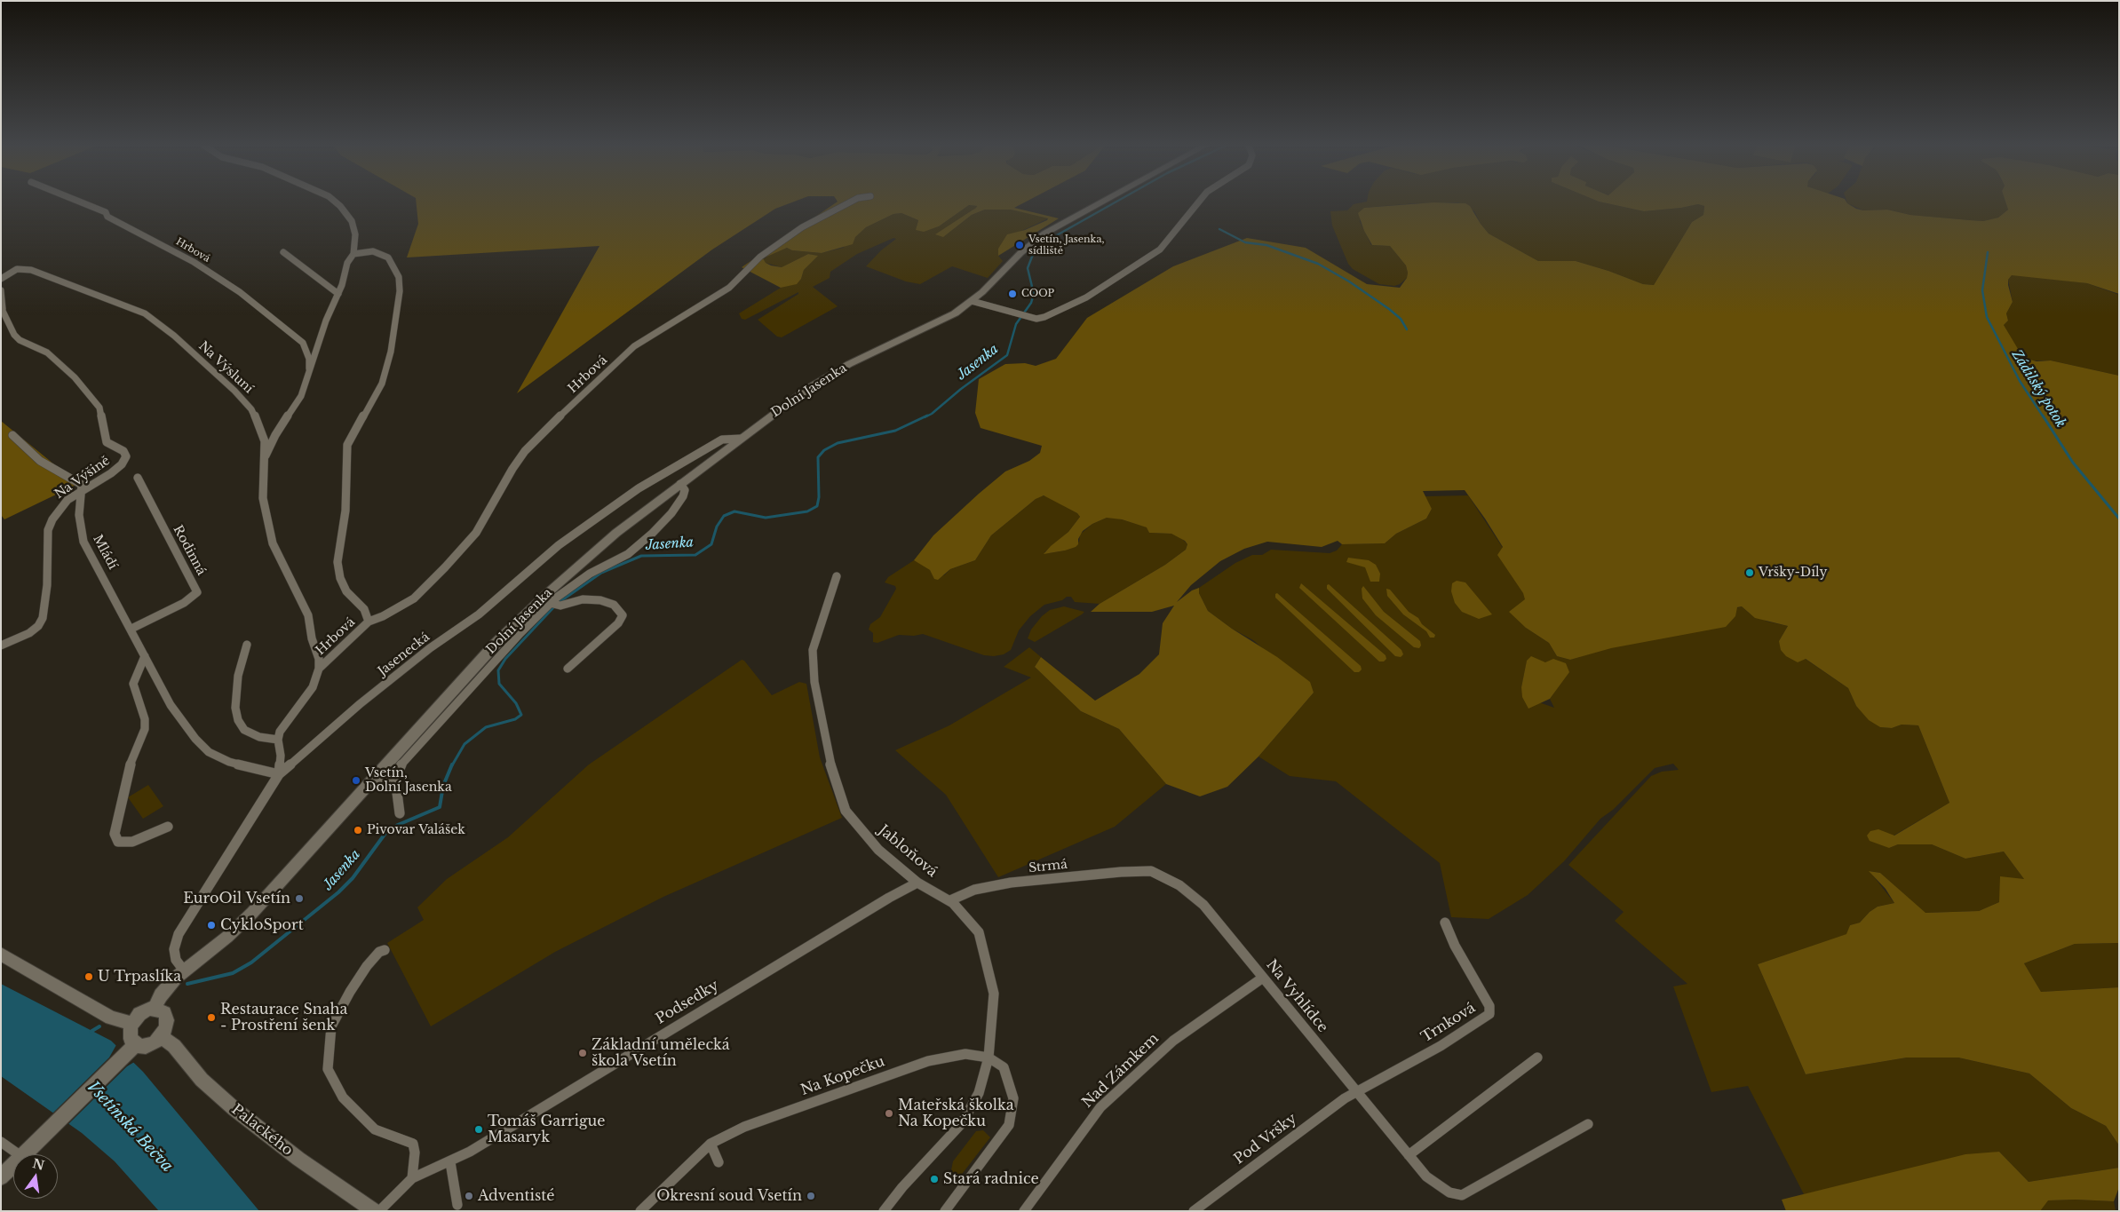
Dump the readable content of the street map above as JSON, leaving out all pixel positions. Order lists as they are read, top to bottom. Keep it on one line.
{"streets":{"street":["Hrbová","Na Výsluní","Dolní Jasenka","Na Výšině","Rodinná","Mládí","Jasenecká","Jabloňová","Strmá","Na Vyhlídce","Podsedky","Trnková","Nad Zámkem","Na Kopečku","Palackého","Pod Vršky"]},"crossings":[["Hrbová","Na Výsluní"],["Na Výsluní","Mládí"],["Na Výsluní","Jasenecká"],["Dolní Jasenka","Jasenecká"],["Dolní Jasenka","Palackého"],["Na Výšině","Mládí"],["Rodinná","Mládí"],["Mládí","Jasenecká"],["Jabloňová","Strmá"],["Jabloňová","Podsedky"],["Jabloňová","Na Kopečku"],["Strmá","Na Vyhlídce"],["Na Vyhlídce","Trnková"],["Na Vyhlídce","Nad Zámkem"],["Na Vyhlídce","Pod Vršky"],["Trnková","Pod Vršky"]],"water":["Jasenka","Zádilský potok","Vsetínská Bečva"],"places":["Vsetín, Jasenka, sídliště","COOP","Vršky-Díly","Vsetín, Dolní Jasenka","Pivovar Valášek","EuroOil Vsetín","CykloSport","U Trpaslíka","Restaurace Snaha - Prostření šenk","Základní umělecká škola Vsetín","Mateřská školka Na Kopečku","Tomáš Garrigue Masaryk","Stará radnice","Adventisté","Okresní soud Vsetín"],"north":"top"}
